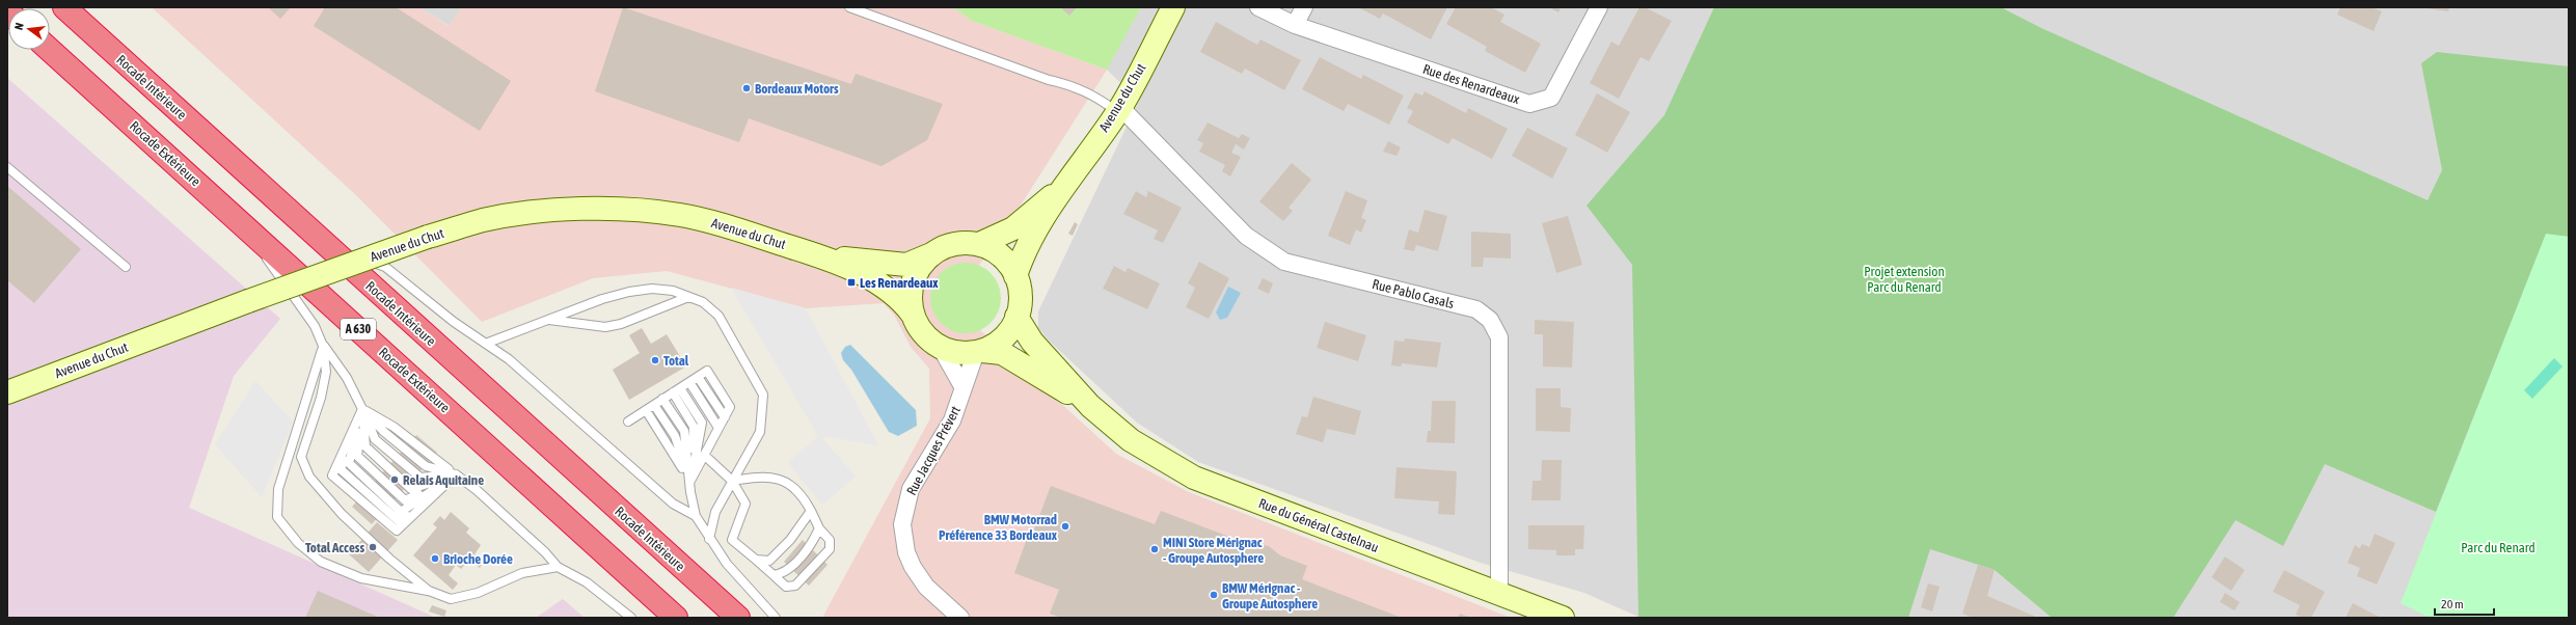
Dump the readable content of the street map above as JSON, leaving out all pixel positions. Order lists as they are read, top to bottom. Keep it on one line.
{"streets":{"highway":["Rocade Intérieure","Rocade Extérieure","A 630"],"street":["Rue des Renardeaux","Avenue du Chut","Rue Pablo Casals","Rue Jacques Prévert","Rue du Général Castelnau"]},"crossings":[["Avenue du Chut","Rue Pablo Casals"],["Avenue du Chut","Rue Jacques Prévert"],["Avenue du Chut","Rue du Général Castelnau"],["Rue Pablo Casals","Rue du Général Castelnau"],["Rue Jacques Prévert","Rue du Général Castelnau"]],"parks":["Projet extension Parc du Renard","Parc du Renard"],"places":{"other":["Bordeaux Motors","Total","Relais Aquitaine","BMW Motorrad Préférence 33 Bordeaux","Total Access","MINI Store Mérignac - Groupe Autosphere","Brioche Dorée","BMW Mérignac - Groupe Autosphere"],"transit":["Les Renardeaux"]},"scale_bar":"20 m","north":"left"}
